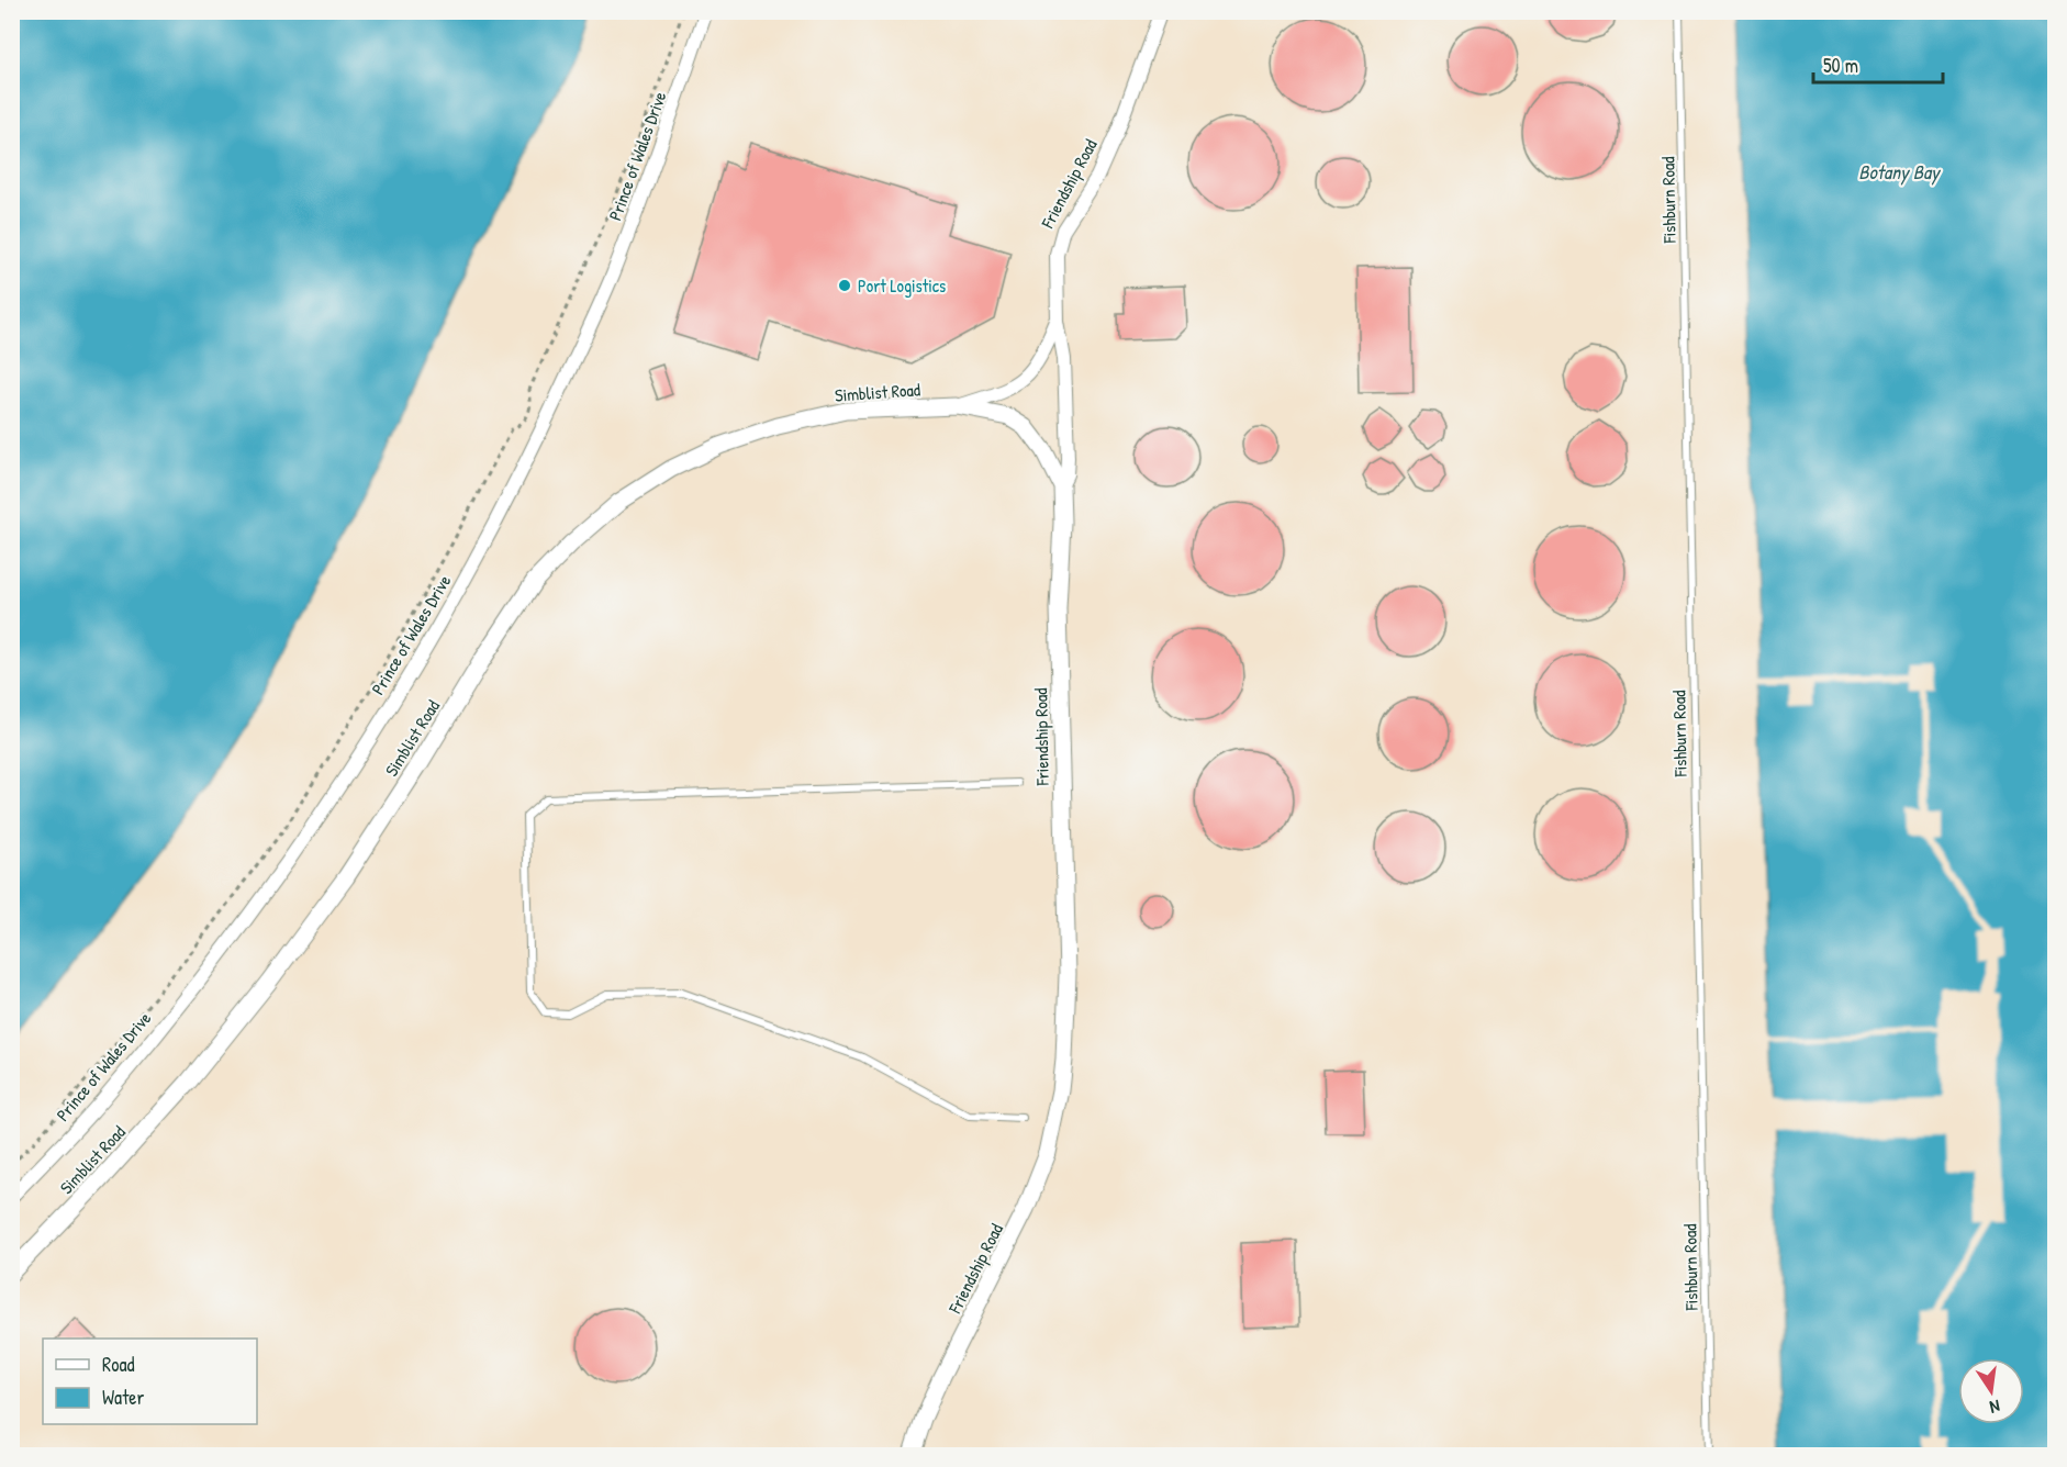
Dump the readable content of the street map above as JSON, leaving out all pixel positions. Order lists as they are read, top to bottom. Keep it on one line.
{"streets":{"street":["Prince of Wales Drive","Friendship Road","Simblist Road"],"lane":["Fishburn Road"]},"crossings":[["Friendship Road","Simblist Road"]],"water":["Botany Bay"],"places":["Port Logistics"],"legend":["Road","Water"],"scale_bar":"50 m","north":"bottom"}
